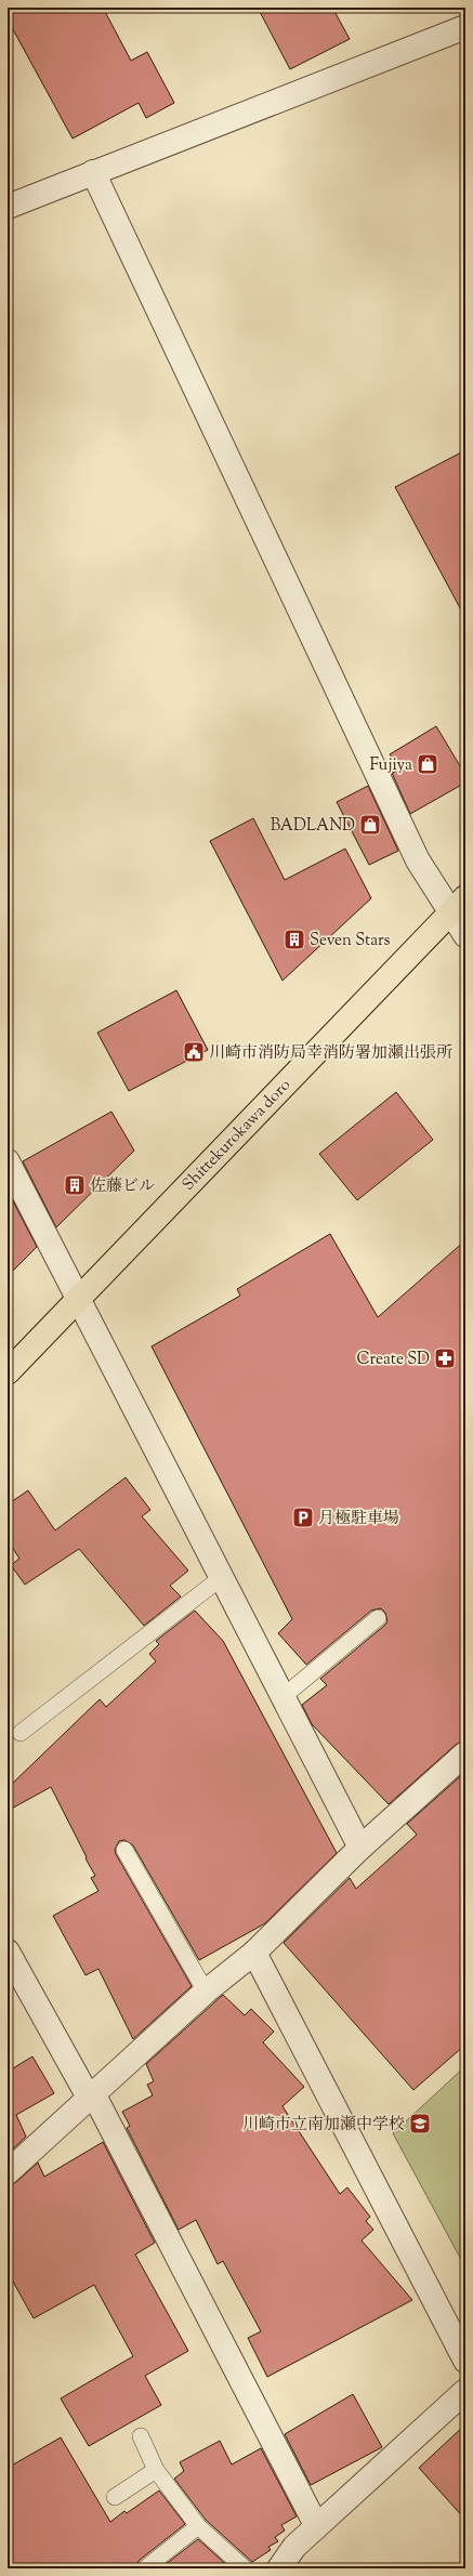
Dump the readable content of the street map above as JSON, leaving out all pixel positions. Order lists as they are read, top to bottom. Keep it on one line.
{"streets":{"main road":["Shittekurokawa doro"]},"places":{"shop":["Fujiya","BADLAND"],"building":["Seven Stars","佐藤ビル"],"public building":["川崎市消防局幸消防署加瀬出張所"],"pharmacy":["Create SD"],"parking":["月極駐車場"],"school or university":["川崎市立南加瀬中学校"]}}
